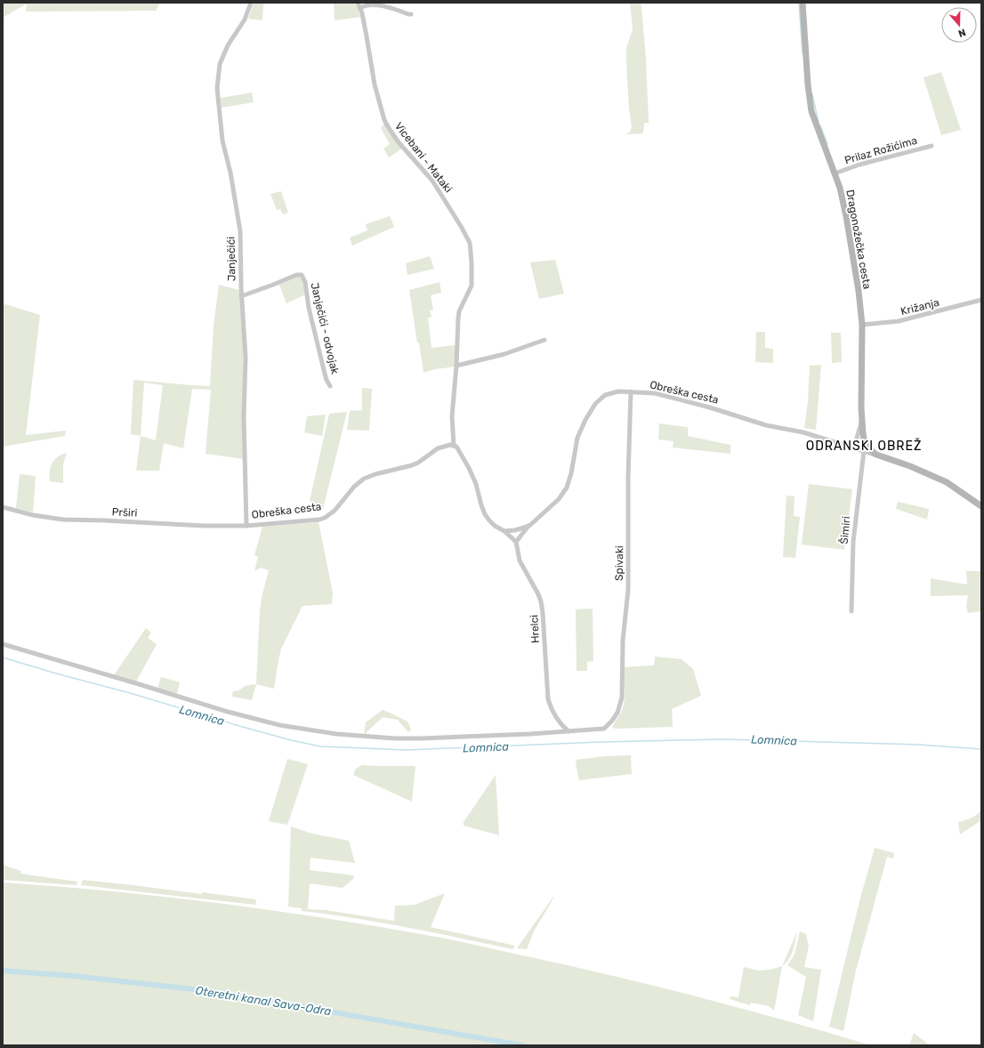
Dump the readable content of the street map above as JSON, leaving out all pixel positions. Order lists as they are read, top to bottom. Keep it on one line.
{"streets":{"main road":["Dragonožečka cesta","Obreška cesta"],"street":["Prilaz Rožićima","Vicebani - Mataki","Janječići","Križanja","Janječići - odvojak","Prširi","Šimiri","Spivaki","Hrelci"]},"crossings":[["Prilaz Rožićima","Dragonožečka cesta"],["Vicebani - Mataki","Obreška cesta"],["Dragonožečka cesta","Križanja"],["Dragonožečka cesta","Obreška cesta"],["Janječići","Janječići - odvojak"],["Janječići","Obreška cesta"],["Janječići","Prširi"],["Obreška cesta","Prširi"],["Obreška cesta","Šimiri"],["Obreška cesta","Spivaki"],["Spivaki","Hrelci"]],"districts":["ODRANSKI OBREŽ"],"water":["Lomnica","Oteretni kanal Sava-Odra"],"north":"bottom"}
